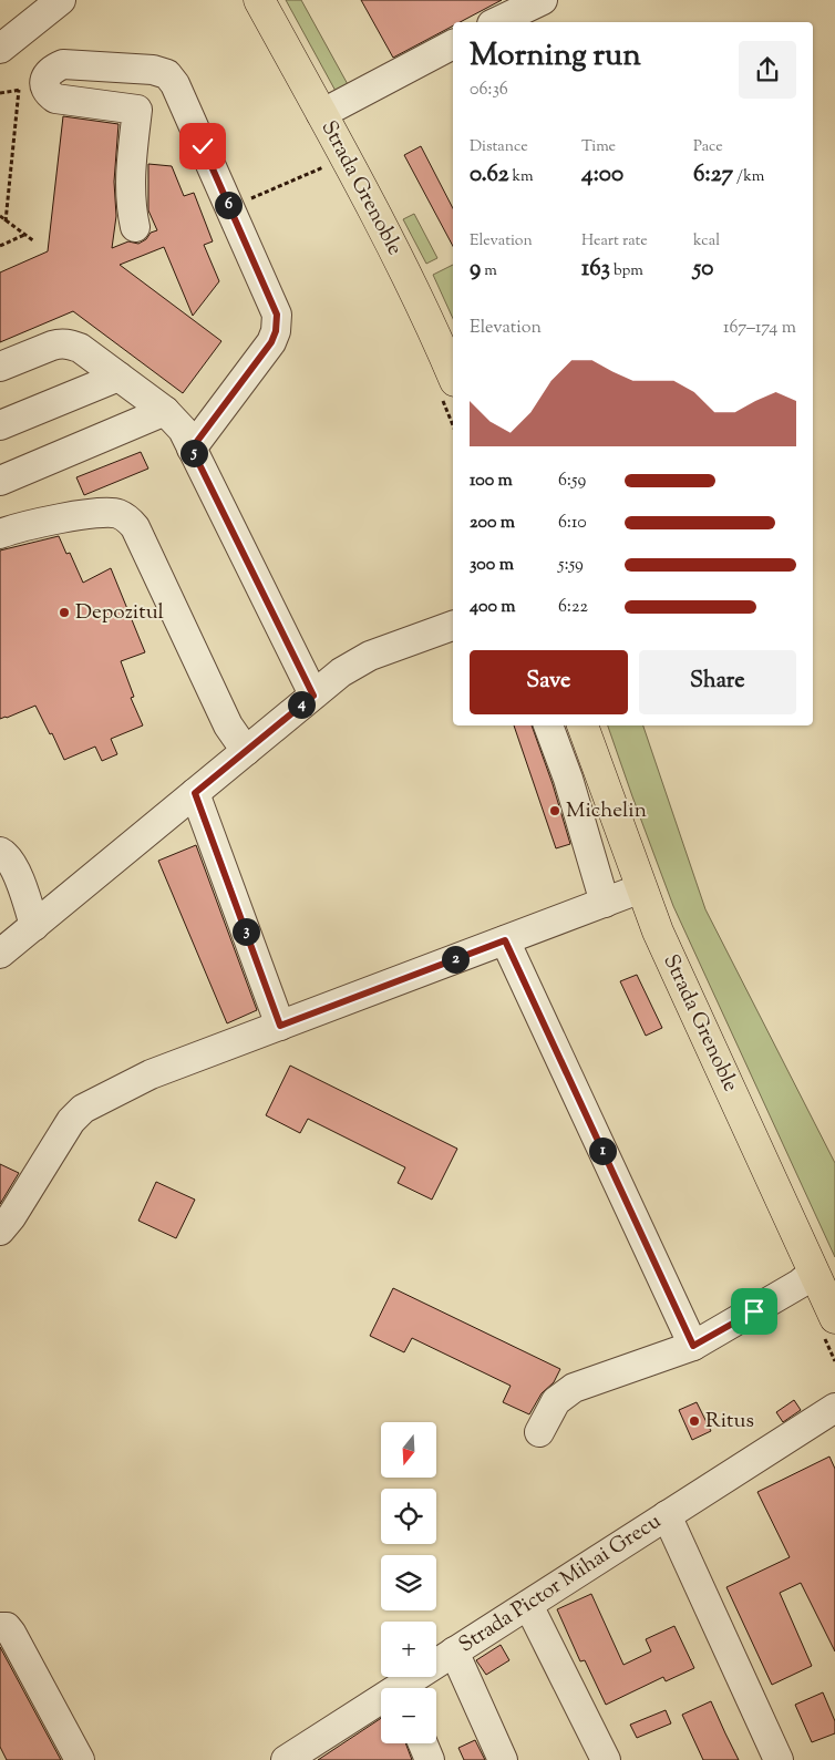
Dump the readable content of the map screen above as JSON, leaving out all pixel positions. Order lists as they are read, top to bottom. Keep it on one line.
{"streets":{"main road":["Strada Grenoble"],"street":["Strada Pictor Mihai Grecu"]},"places":["Depozitul","Michelin","Ritus"],"north":"bottom","page":{"heading":["Morning run","06:36"],"stats":[["Distance","0.62 km"],["Time","4:00"],["Pace","6:27 /km"],["Elevation","9 m"],["Heart rate","163 bpm"],["kcal","50"]],"pins":["6","5","4","3","2","1"],"chart":["Elevation","167–174 m"],"list":[{"name":"100 m","note":"6:59"},{"name":"200 m","note":"6:10"},{"name":"300 m","note":"5:59"},{"name":"400 m","note":"6:22"}],"buttons":["Save","Share"],"map_buttons":["+","−"]}}
